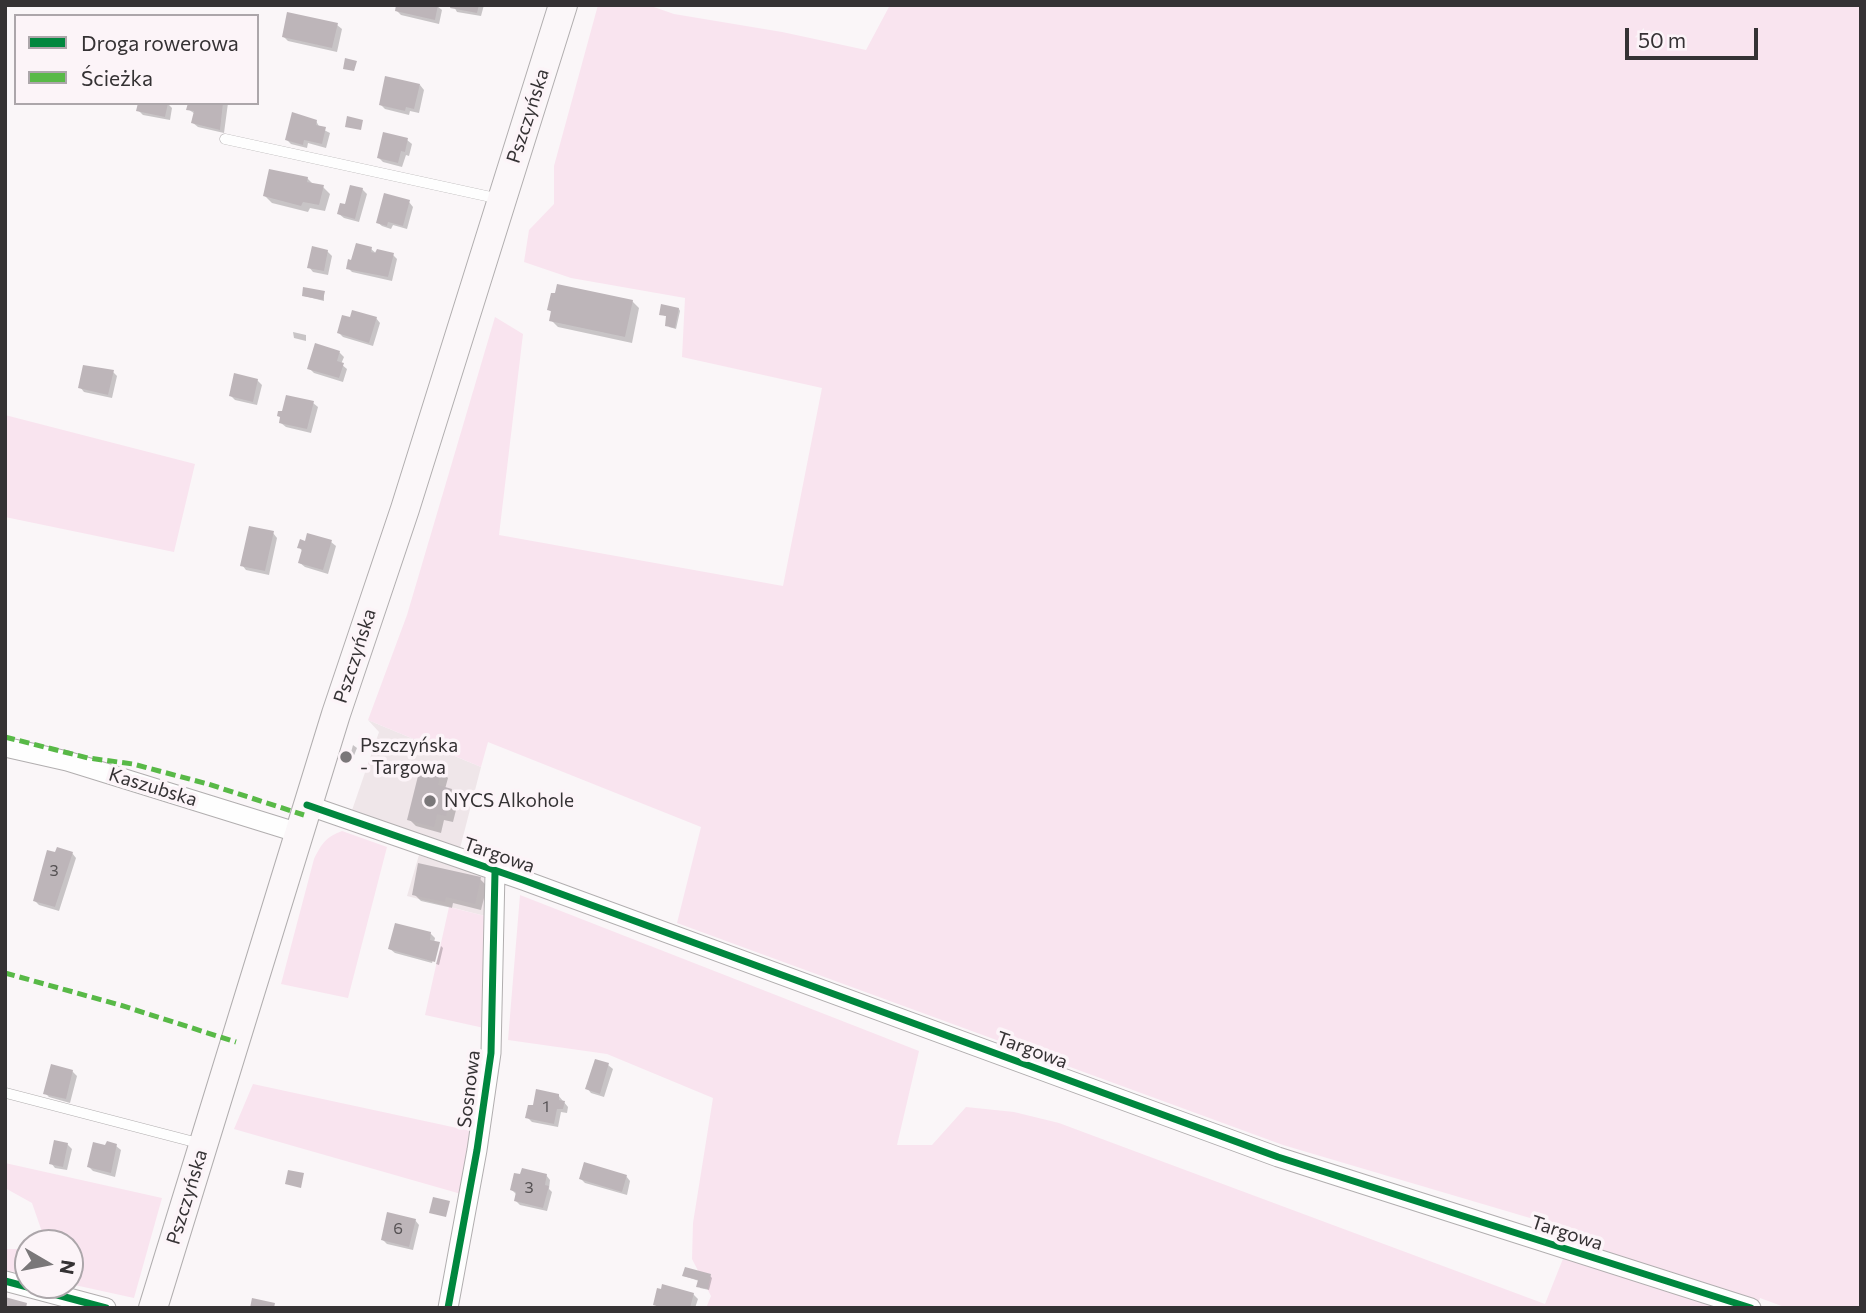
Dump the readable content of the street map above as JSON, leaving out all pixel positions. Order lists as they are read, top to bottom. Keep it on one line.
{"streets":{"main road":["Pszczyńska"],"street":["Kaszubska","Targowa","Sosnowa"]},"crossings":[["Pszczyńska","Kaszubska"],["Pszczyńska","Targowa"],["Targowa","Sosnowa"]],"places":["Pszczyńska - Targowa","NYCS Alkohole"],"house_numbers":["3","1","3","6"],"legend":["Droga rowerowa","Ścieżka"],"scale_bar":"50 m","north":"right"}
